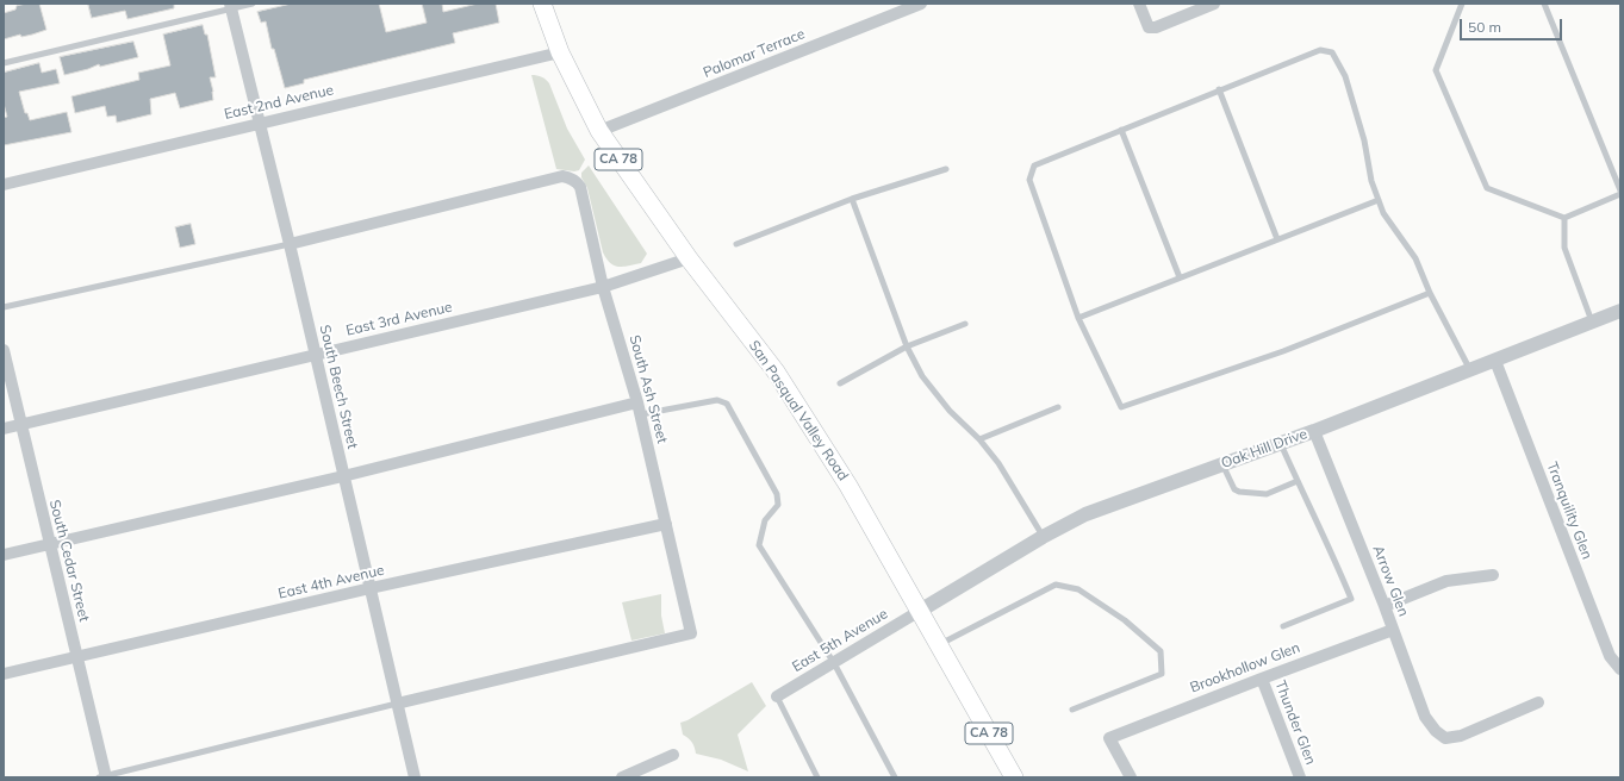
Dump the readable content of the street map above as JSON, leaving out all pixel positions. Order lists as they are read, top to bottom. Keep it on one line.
{"streets":{"main road":["CA 78","San Pasqual Valley Road"],"street":["Palomar Terrace","East 2nd Avenue","East 3rd Avenue","South Beech Street","South Ash Street","Oak Hill Drive","Tranquility Glen","South Cedar Street","Arrow Glen","East 4th Avenue","East 5th Avenue","Brookhollow Glen","Thunder Glen"]},"crossings":[["Palomar Terrace","San Pasqual Valley Road"],["East 2nd Avenue","South Beech Street"],["East 2nd Avenue","San Pasqual Valley Road"],["East 3rd Avenue","South Beech Street"],["East 3rd Avenue","South Ash Street"],["East 3rd Avenue","San Pasqual Valley Road"],["East 3rd Avenue","South Cedar Street"],["South Beech Street","South Ash Street"],["South Beech Street","East 4th Avenue"],["South Ash Street","East 4th Avenue"],["San Pasqual Valley Road","Oak Hill Drive"],["San Pasqual Valley Road","East 5th Avenue"],["Oak Hill Drive","Tranquility Glen"],["Oak Hill Drive","Arrow Glen"],["Oak Hill Drive","East 5th Avenue"],["South Cedar Street","East 4th Avenue"],["Arrow Glen","Brookhollow Glen"],["Brookhollow Glen","Thunder Glen"]],"scale_bar":"50 m"}
